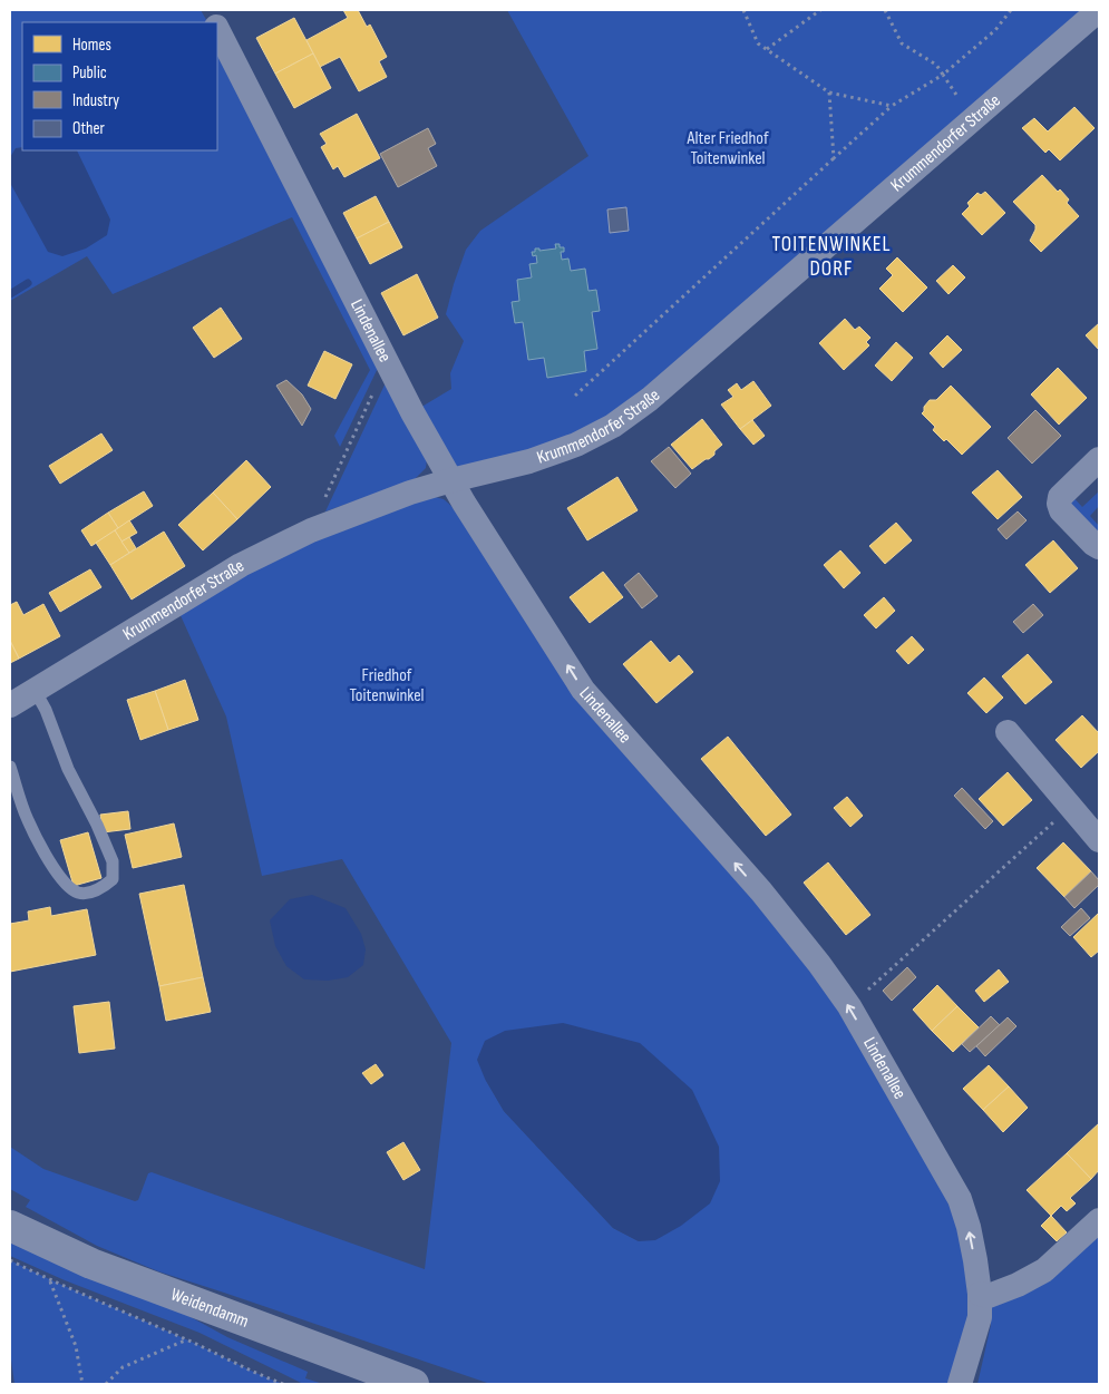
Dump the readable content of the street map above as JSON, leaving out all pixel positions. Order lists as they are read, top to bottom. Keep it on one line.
{"streets":{"street":["Krummendorfer Straße","Lindenallee","Weidendamm"]},"crossings":[["Krummendorfer Straße","Lindenallee"]],"one_way":["Lindenallee"],"districts":["TOITENWINKEL DORF"],"parks":["Alter Friedhof Toitenwinkel","Friedhof Toitenwinkel"],"legend":["Homes","Public","Industry","Other"]}
